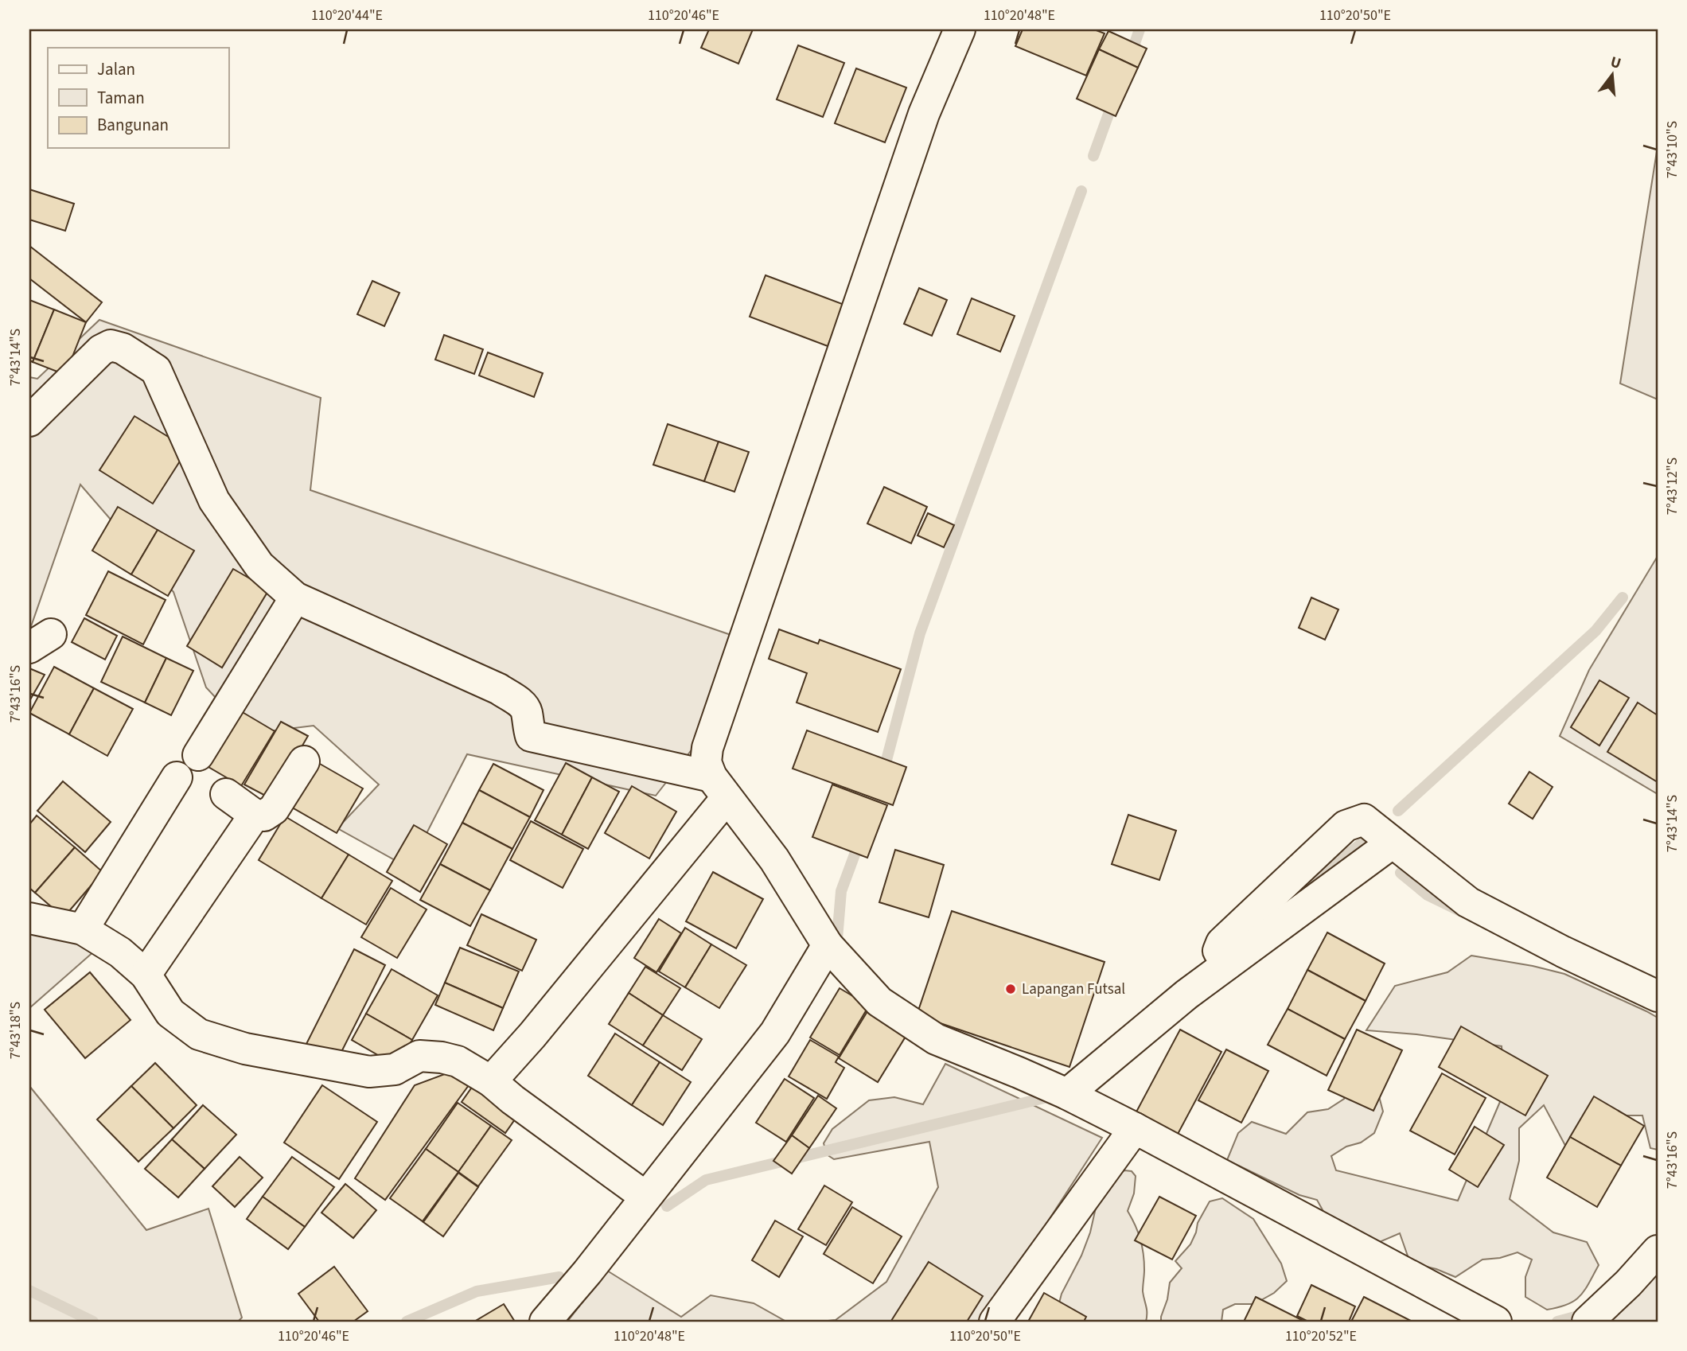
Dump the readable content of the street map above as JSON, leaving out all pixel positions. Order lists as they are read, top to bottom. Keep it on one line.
{"places":["Lapangan Futsal"],"legend":["Jalan","Taman","Bangunan"],"north":"top","coordinates":["110°20'44\"E","110°20'46\"E","110°20'48\"E","110°20'50\"E","7°43'10\"S","7°43'14\"S","7°43'12\"S","7°43'16\"S","7°43'18\"S","110°20'52\"E"]}
